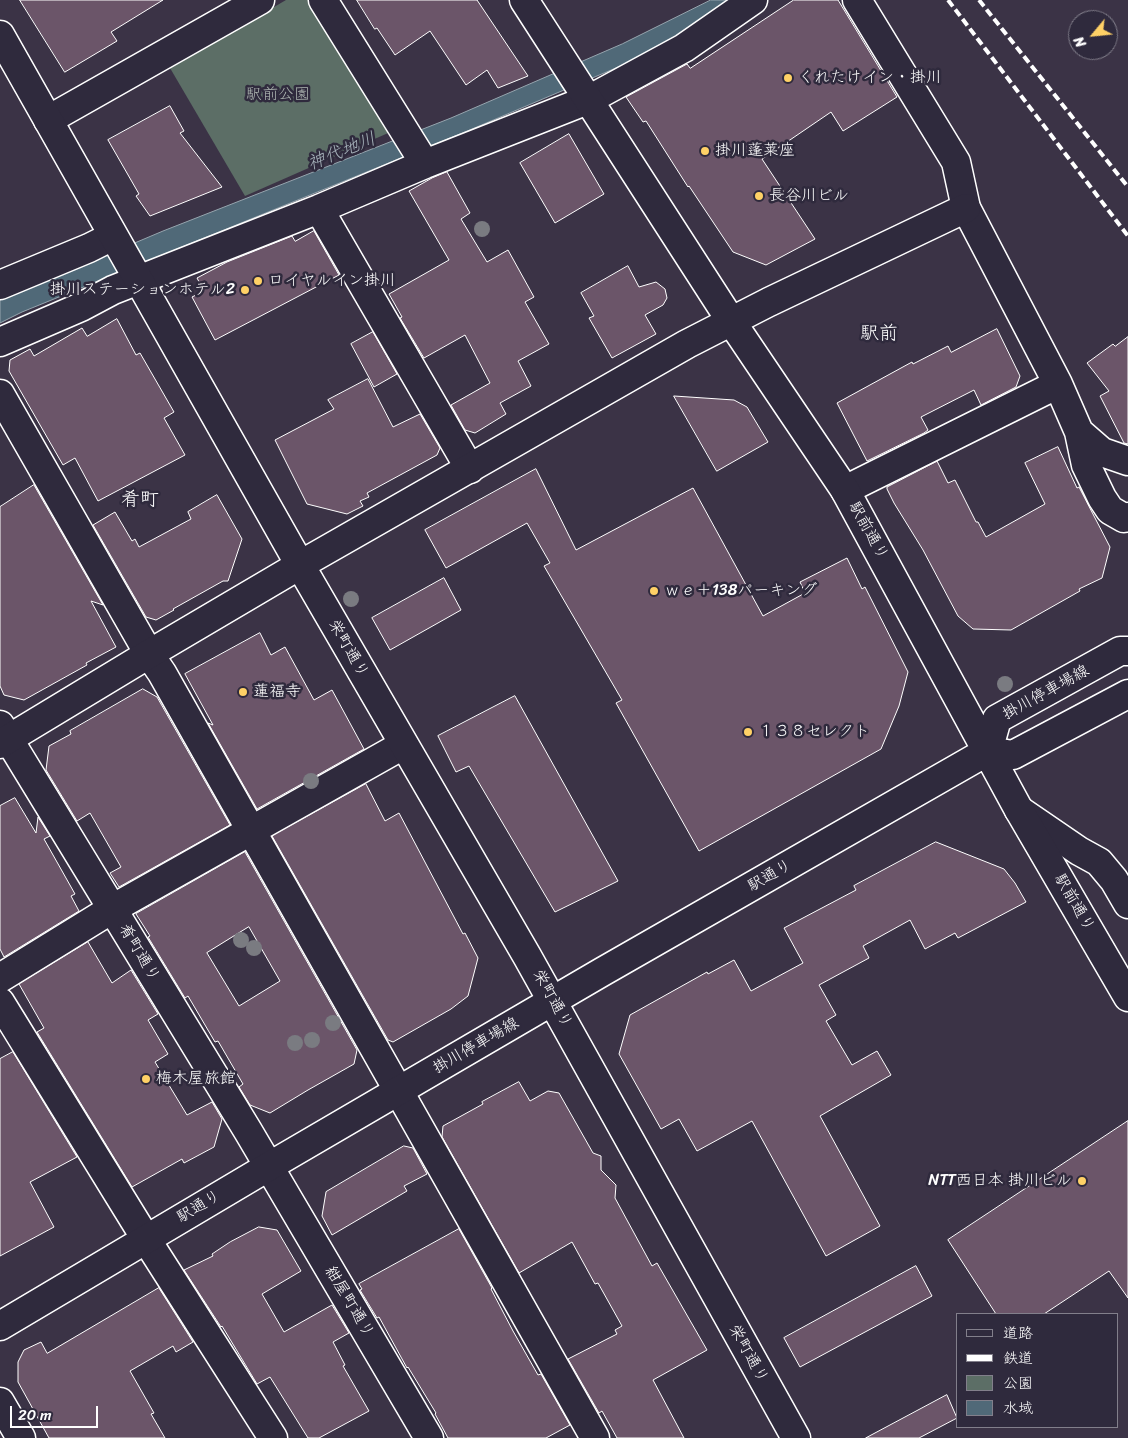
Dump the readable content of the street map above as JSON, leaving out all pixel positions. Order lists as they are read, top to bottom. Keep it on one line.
{"streets":{"street":["駅前通り","栄町通り","掛川停車場線","駅通り","肴町通り","紺屋町通リ"]},"crossings":[["駅前通り","掛川停車場線"],["駅前通り","駅通り"],["栄町通り","掛川停車場線"],["栄町通り","駅通り"],["掛川停車場線","駅通り"],["駅通り","肴町通り"],["駅通り","紺屋町通リ"],["肴町通り","紺屋町通リ"]],"districts":["駅前","肴町"],"water":["神代地川"],"parks":["駅前公園"],"places":["くれたけイン・掛川","掛川蓬莱座","長谷川ビル","ロイヤルイン掛川","掛川ステーションホテル2","ｗｅ＋138パーキング","蓮福寺","１３８セレクト","梅木屋旅館","NTT西日本 掛川ビル"],"legend":["道路","鉄道","公園","水域"],"scale_bar":"20 m","north":"bottom left"}
